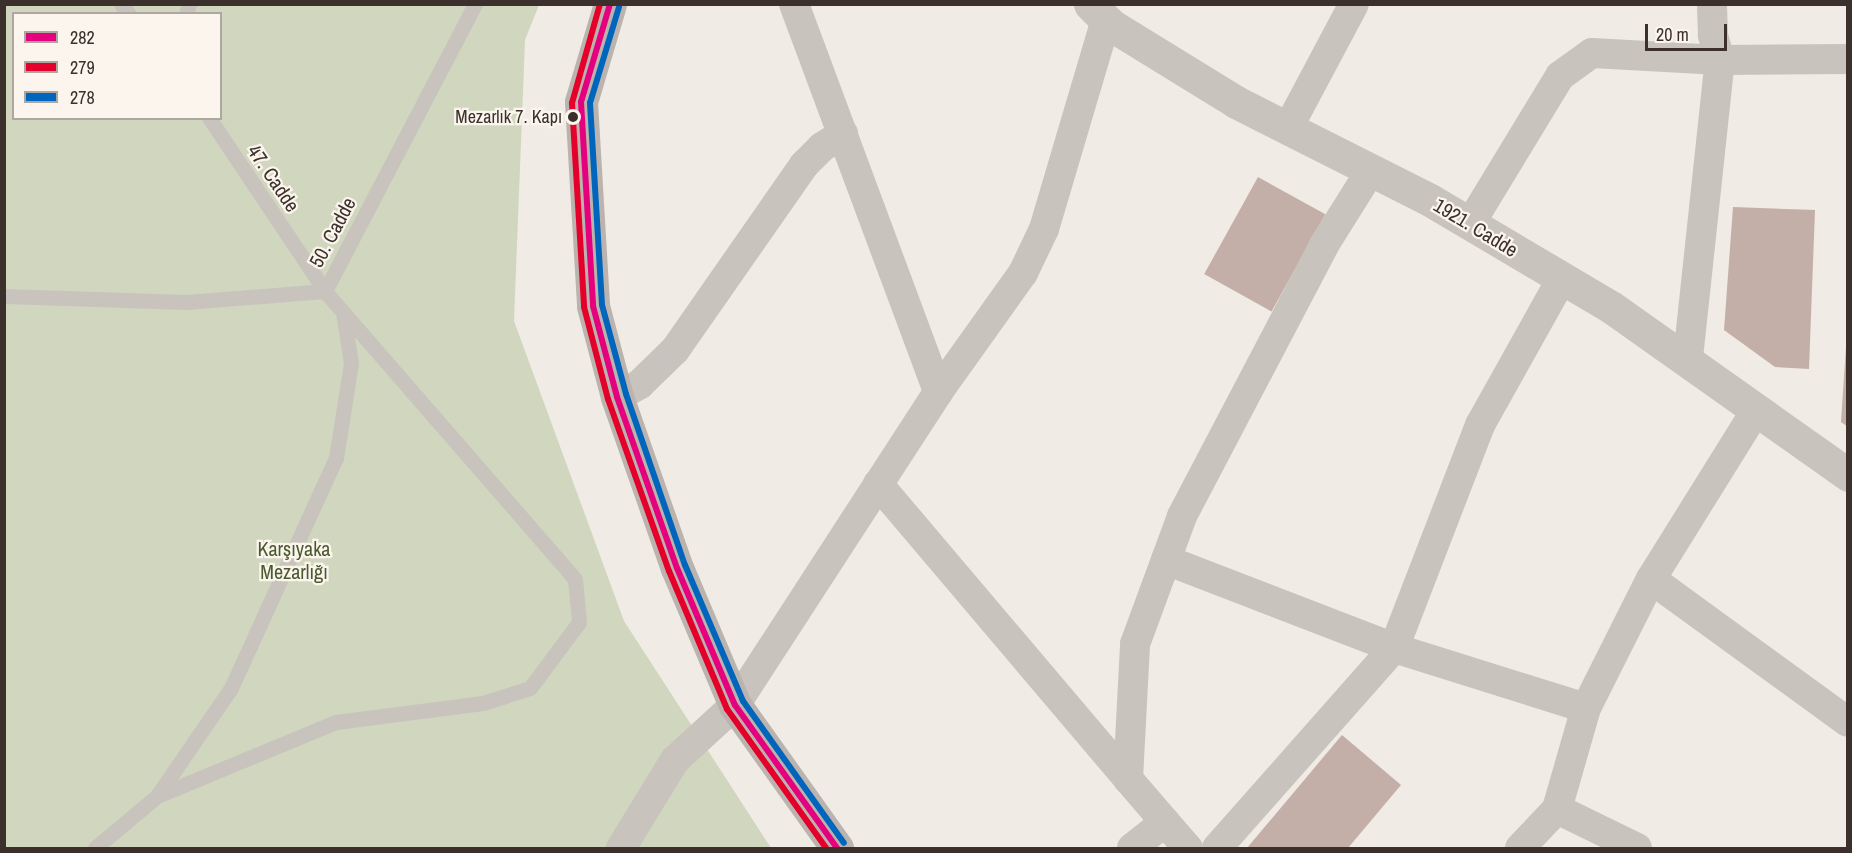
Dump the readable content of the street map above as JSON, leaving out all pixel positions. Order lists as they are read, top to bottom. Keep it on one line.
{"streets":{"street":["1921. Cadde"],"lane":["47. Cadde","50. Cadde"]},"crossings":[["47. Cadde","50. Cadde"]],"parks":["Karşıyaka Mezarlığı"],"places":["Mezarlık 7. Kapı"],"lines":["transit line 282","transit line 279","transit line 278"],"legend":["282","279","278"],"scale_bar":"20 m"}
